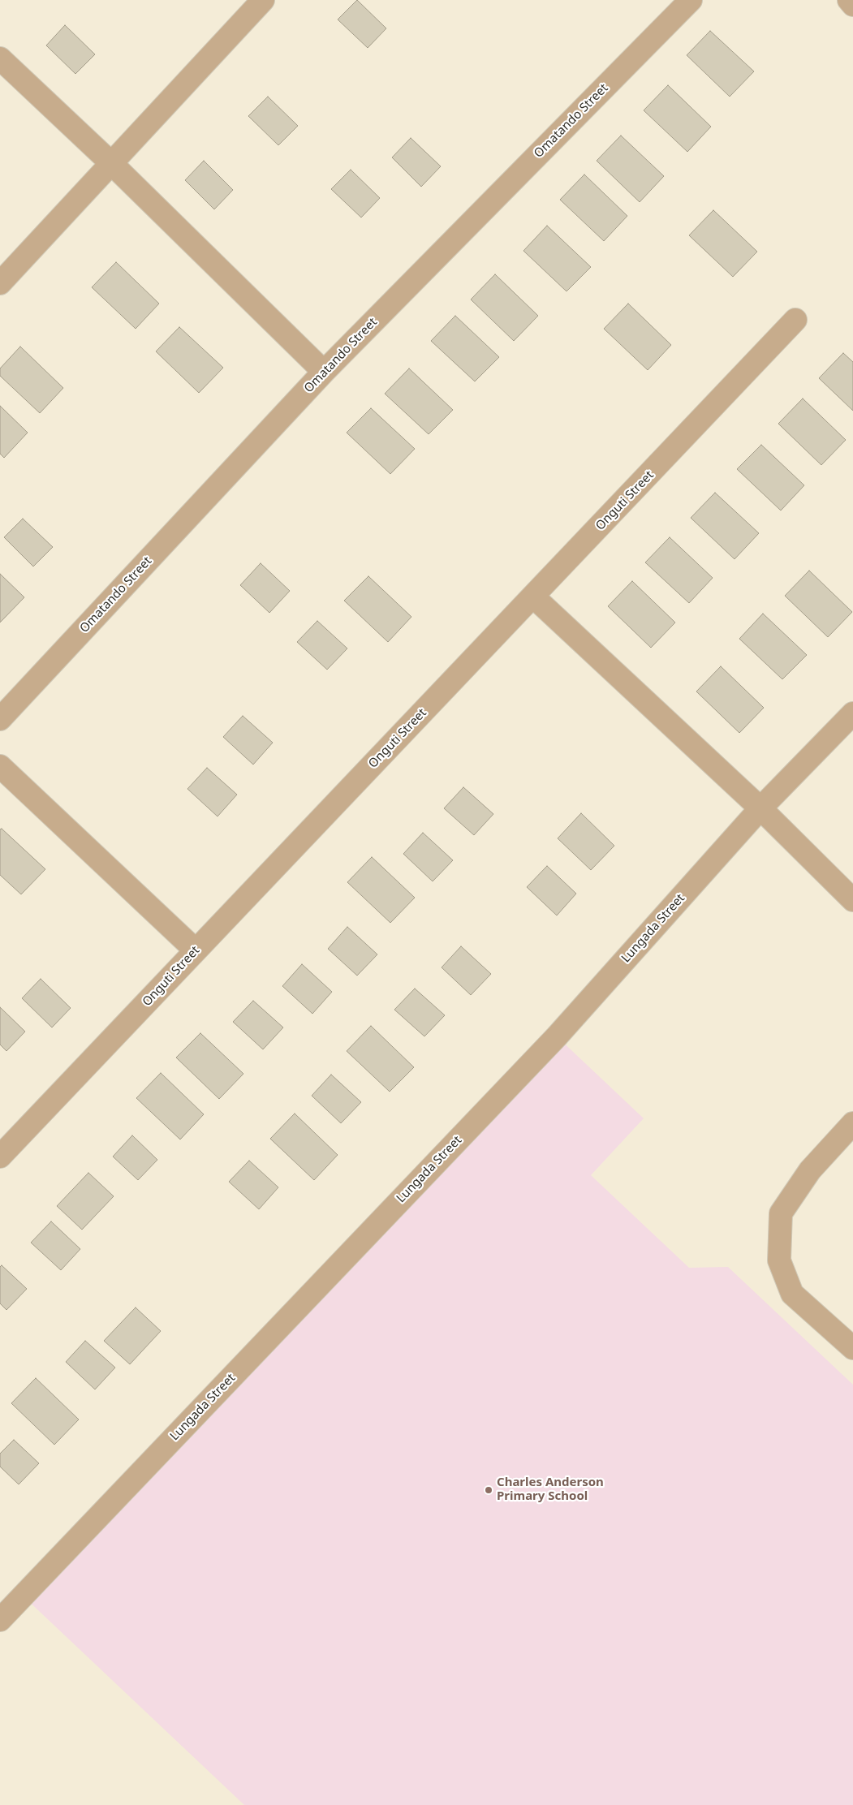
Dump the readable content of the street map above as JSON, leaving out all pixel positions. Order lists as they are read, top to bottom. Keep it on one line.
{"streets":{"street":["Omatando Street","Onguti Street","Lungada Street"]},"places":["Charles Anderson Primary School"]}
